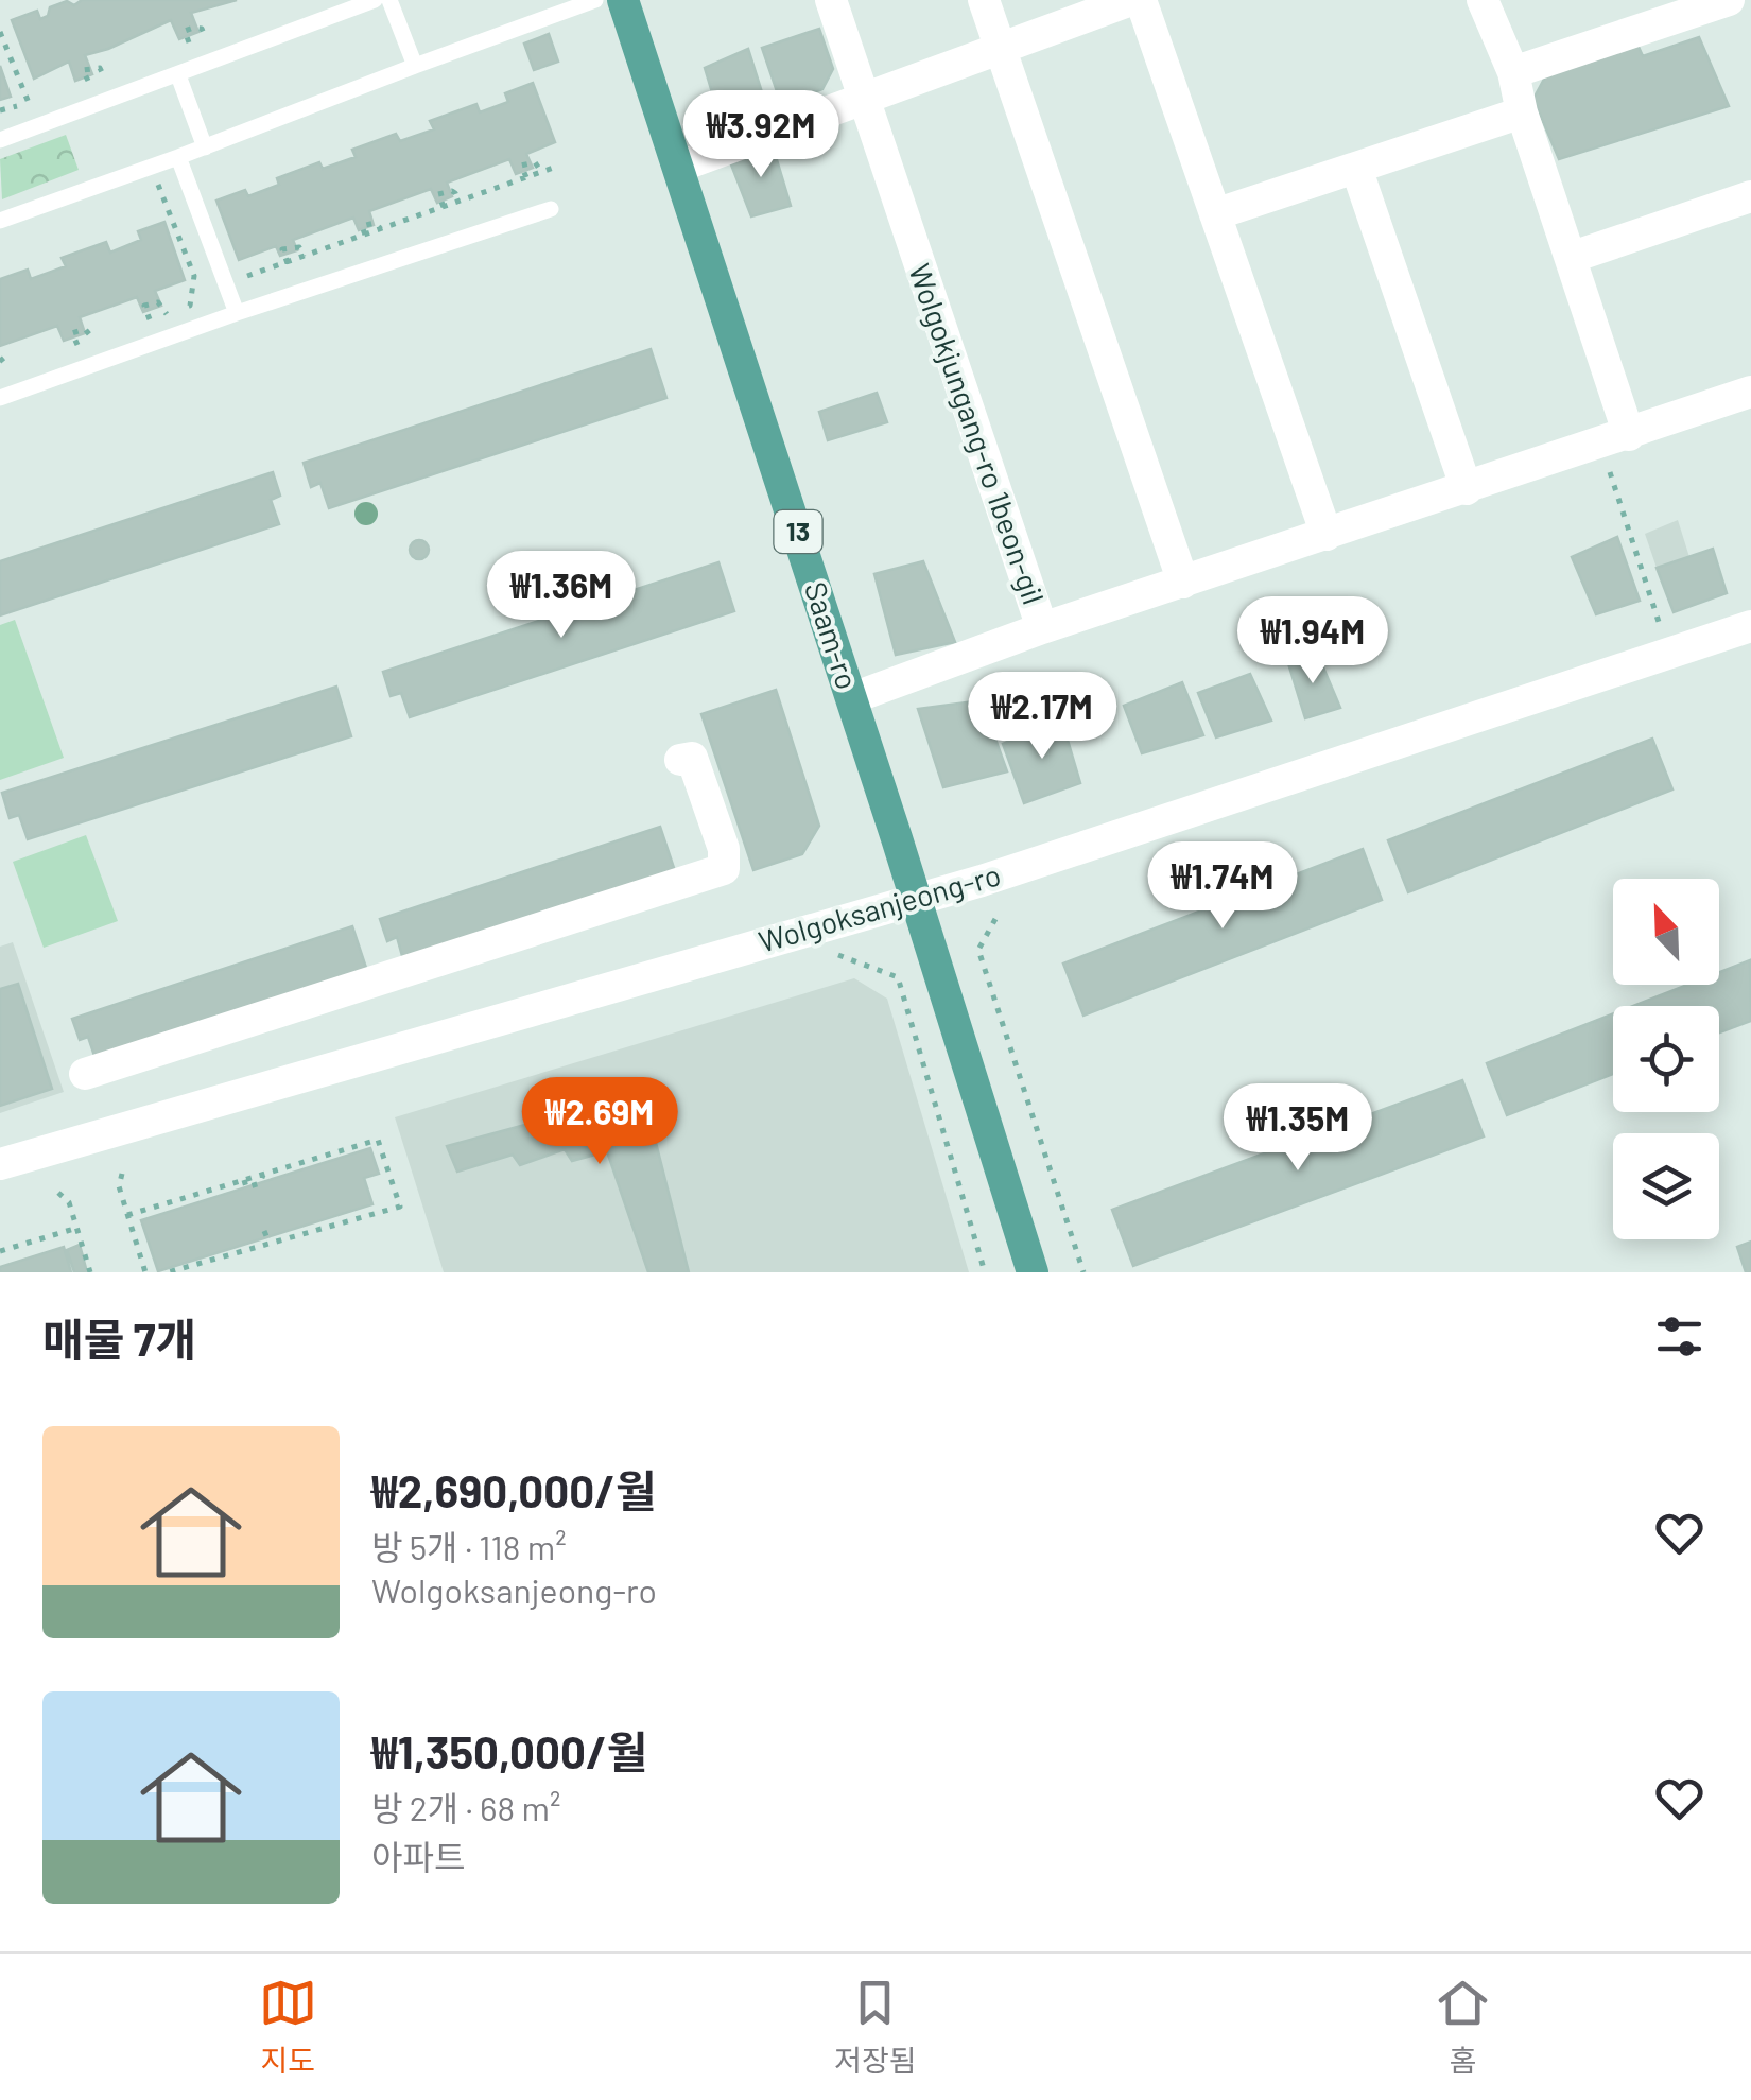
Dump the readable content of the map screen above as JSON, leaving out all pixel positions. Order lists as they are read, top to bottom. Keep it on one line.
{"streets":{"main road":["13","Saam-ro"],"street":["Wolgokjungang-ro 1beon-gil","Wolgoksanjeong-ro"]},"crossings":[["Saam-ro","Wolgoksanjeong-ro"]],"north":"top left","page":{"price":["₩3.92M","₩1.36M","₩1.94M","₩2.17M","₩1.74M","₩2.69M","₩1.35M"],"heading":"매물 7개","list":[{"name":"₩2,690,000/월","note":"방 5개 · 118 m² · Wolgoksanjeong-ro"},{"name":"₩1,350,000/월","note":"방 2개 · 68 m² · 아파트"}],"tabs":["지도","저장됨","홈"]}}
